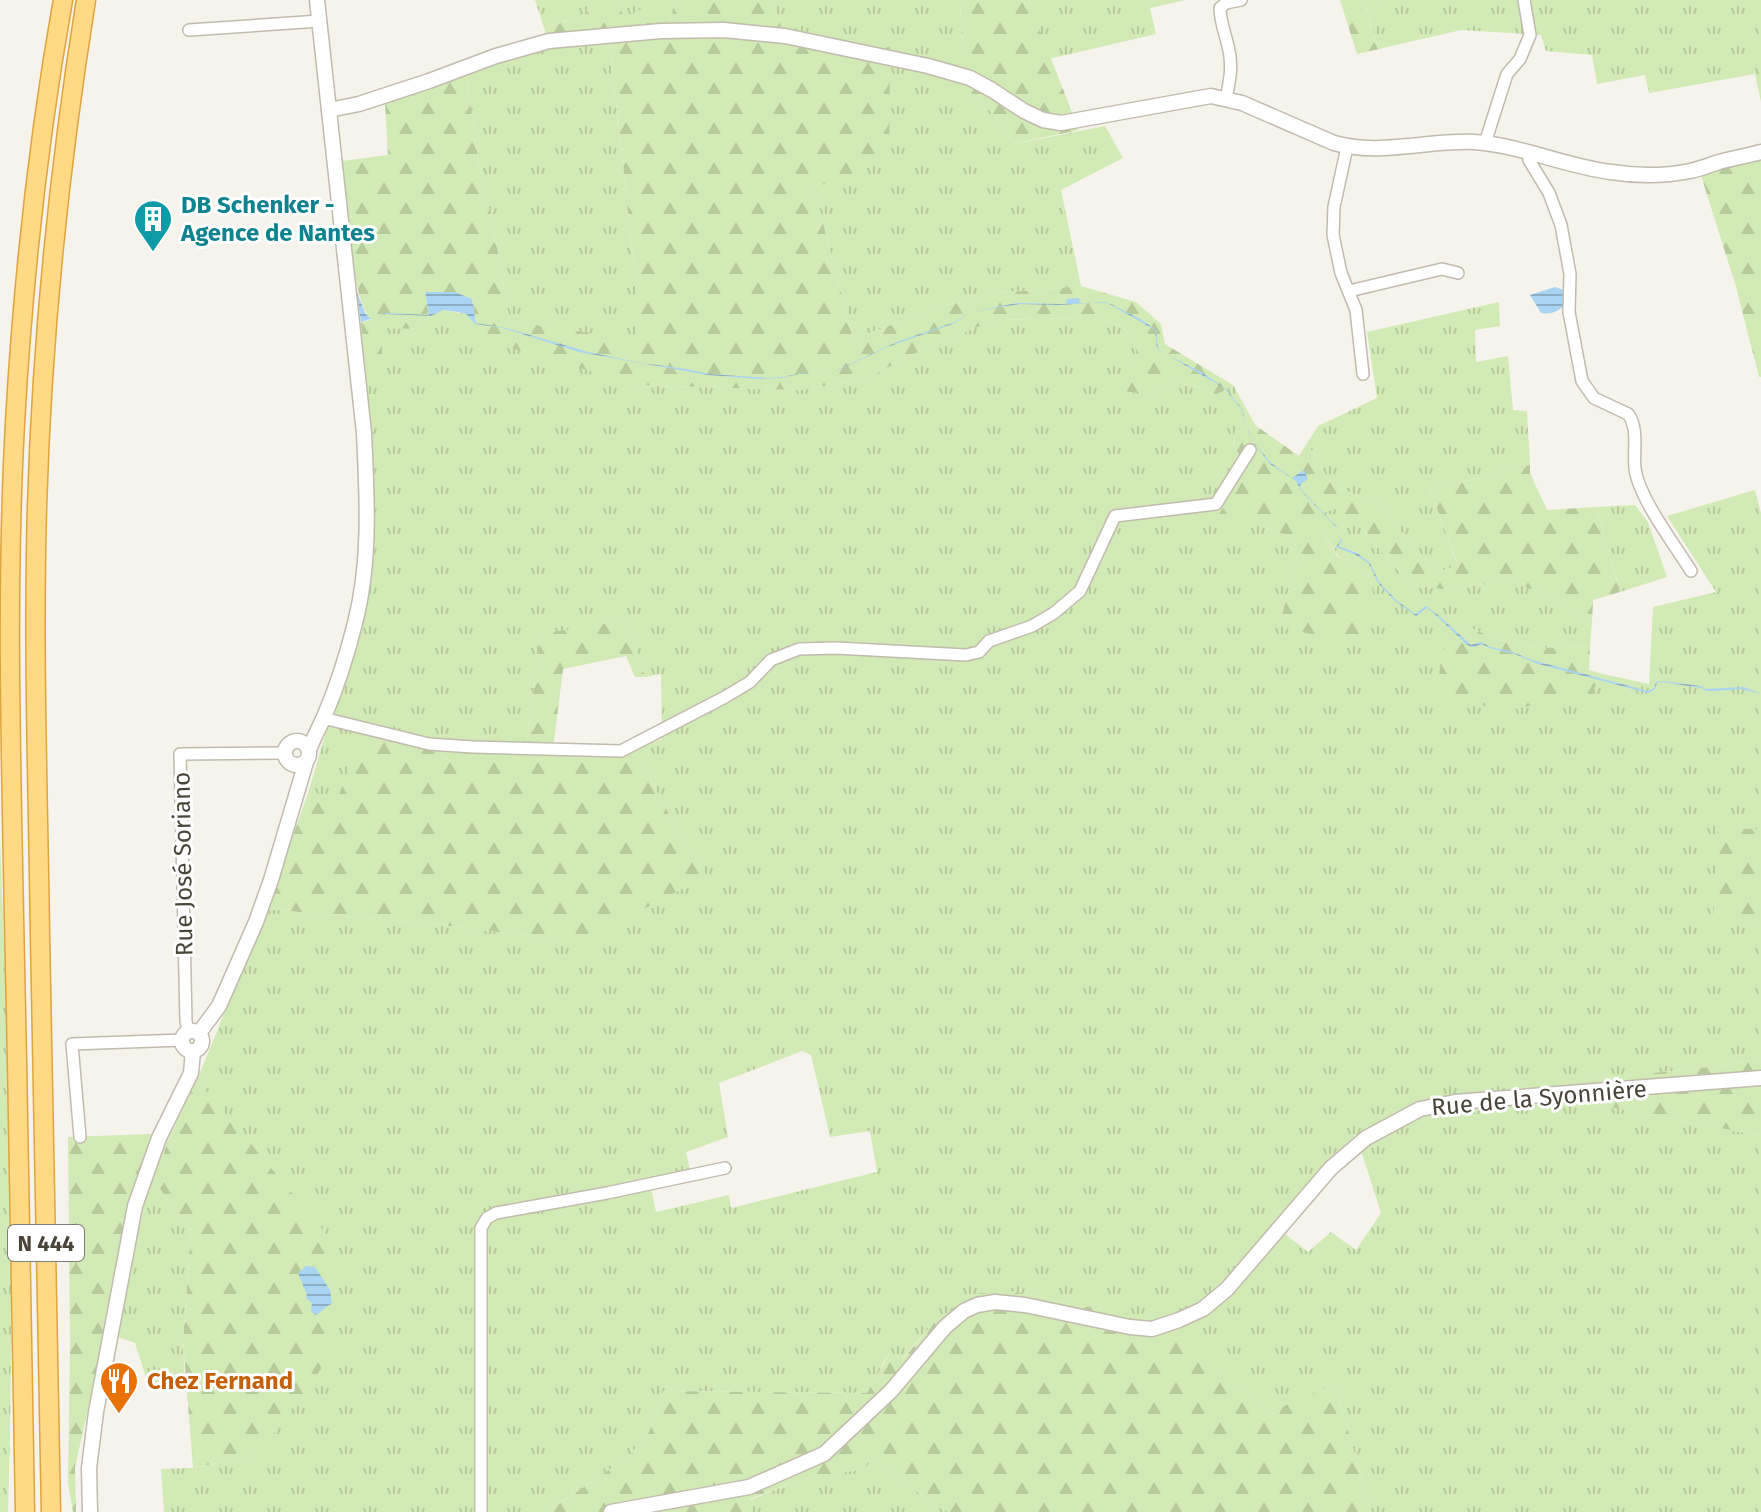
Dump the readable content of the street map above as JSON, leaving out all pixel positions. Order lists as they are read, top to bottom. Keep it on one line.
{"streets":{"highway":["N 444"],"street":["Rue José Soriano","Rue de la Syonnière"]},"places":{"building":["DB Schenker - Agence de Nantes"],"restaurant":["Chez Fernand"]}}
